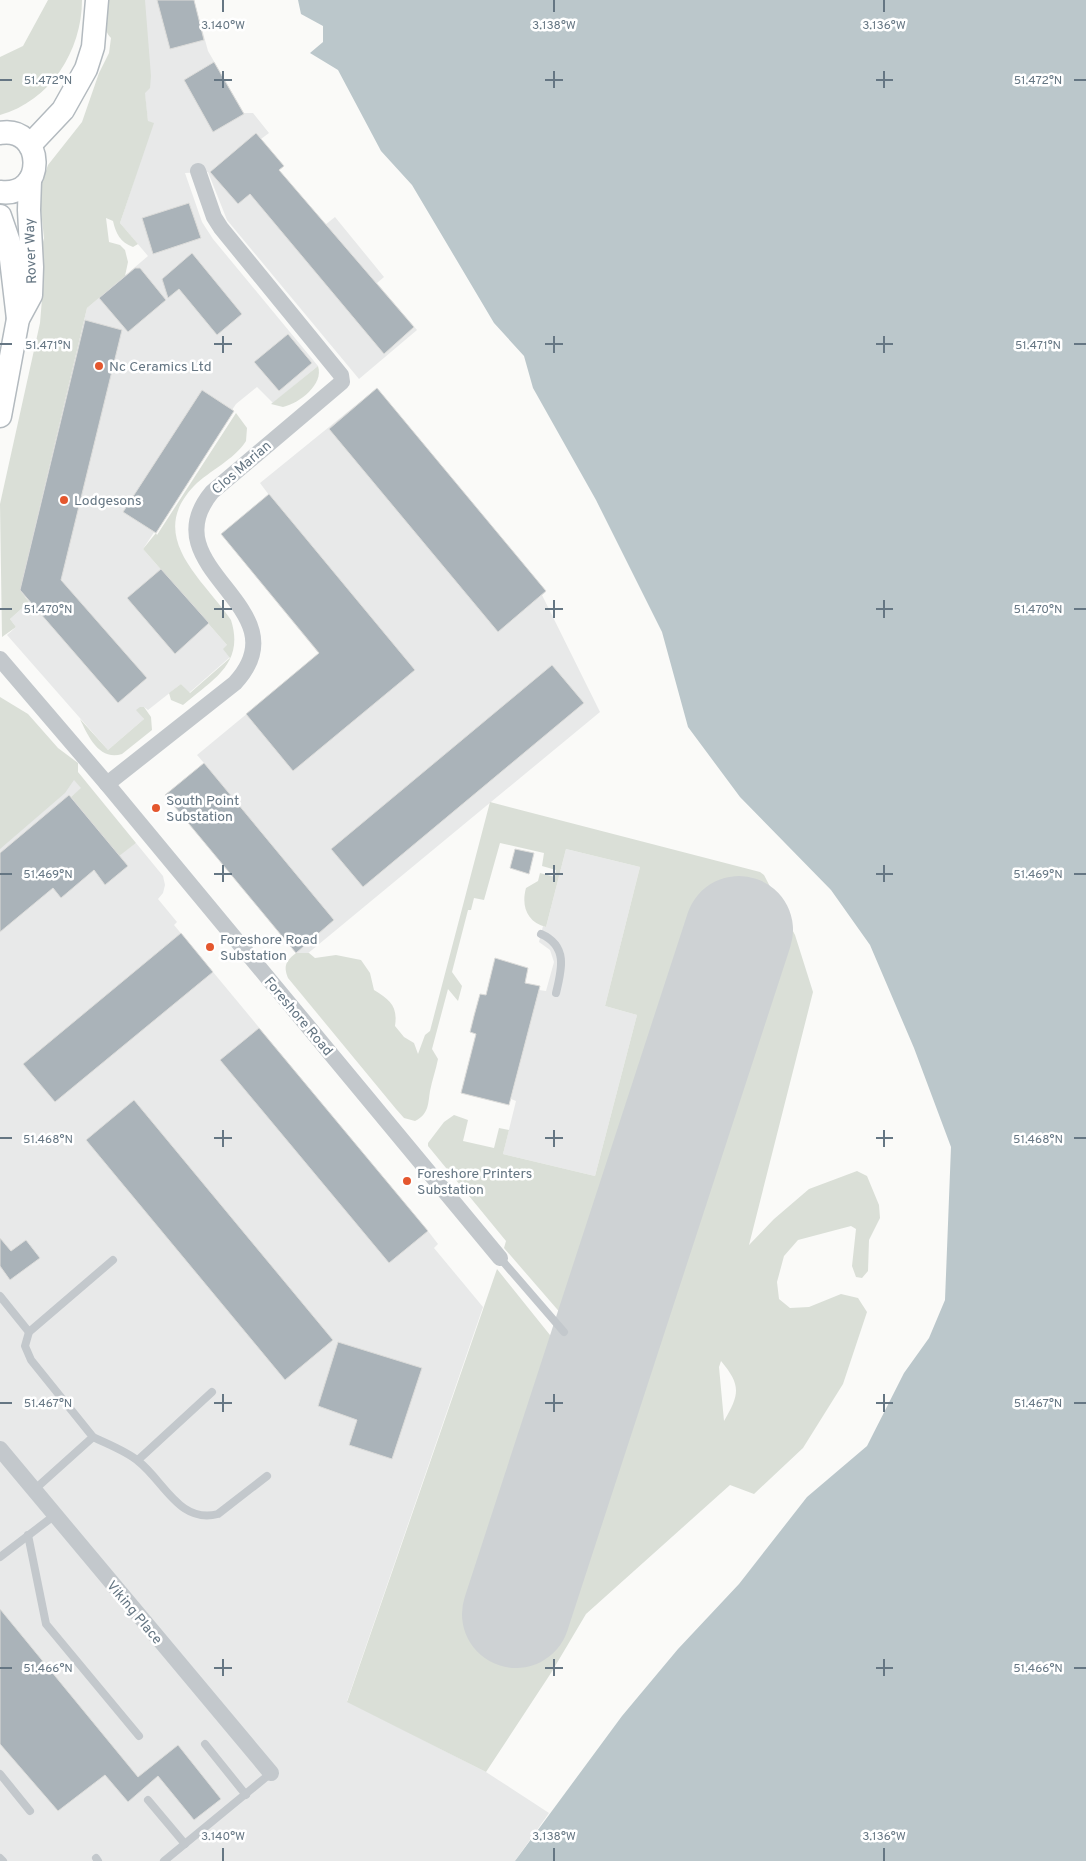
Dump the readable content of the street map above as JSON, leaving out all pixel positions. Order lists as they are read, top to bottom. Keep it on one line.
{"streets":{"street":["Rover Way","Clos Marian","Foreshore Road","Viking Place"]},"crossings":[["Clos Marian","Foreshore Road"]],"places":["Nc Ceramics Ltd","Lodgesons","South Point Substation","Foreshore Road Substation","Foreshore Printers Substation"],"coordinates":["3.140°W","3.138°W","3.136°W","51.472°N","51.471°N","51.470°N","51.469°N","51.468°N","51.467°N","51.466°N"]}
